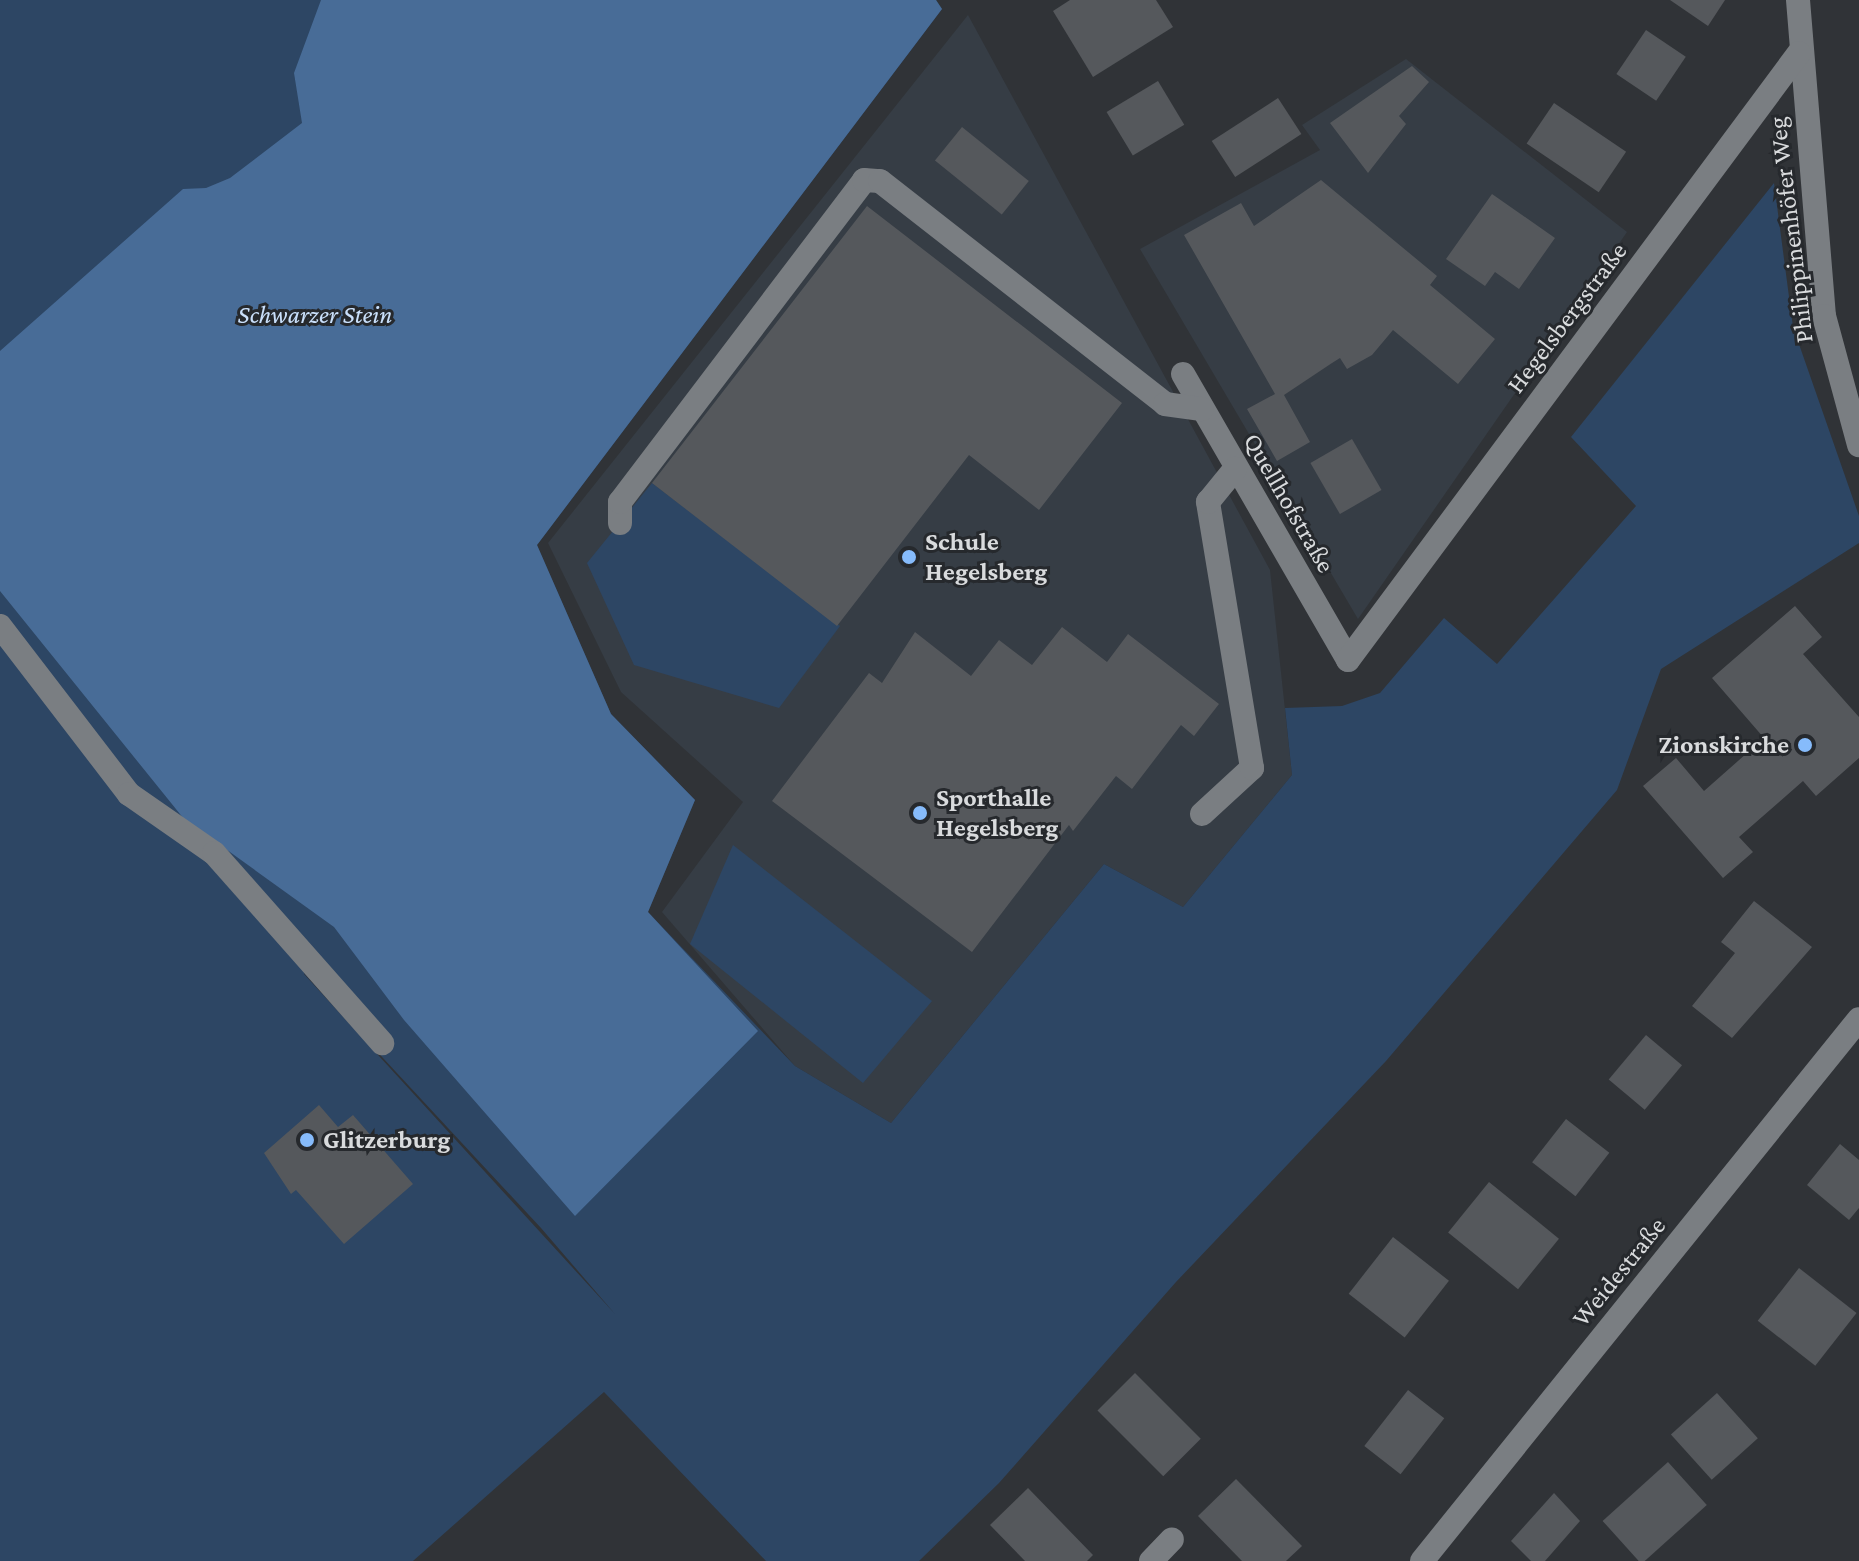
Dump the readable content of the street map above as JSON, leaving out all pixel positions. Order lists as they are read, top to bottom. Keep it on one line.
{"streets":{"street":["Philippinenhöfer Weg","Hegelsbergstraße","Quellhofstraße","Weidestraße"]},"crossings":[["Philippinenhöfer Weg","Hegelsbergstraße"],["Hegelsbergstraße","Quellhofstraße"]],"parks":["Schwarzer Stein"],"places":["Schule Hegelsberg","Zionskirche","Sporthalle Hegelsberg","Glitzerburg"]}
